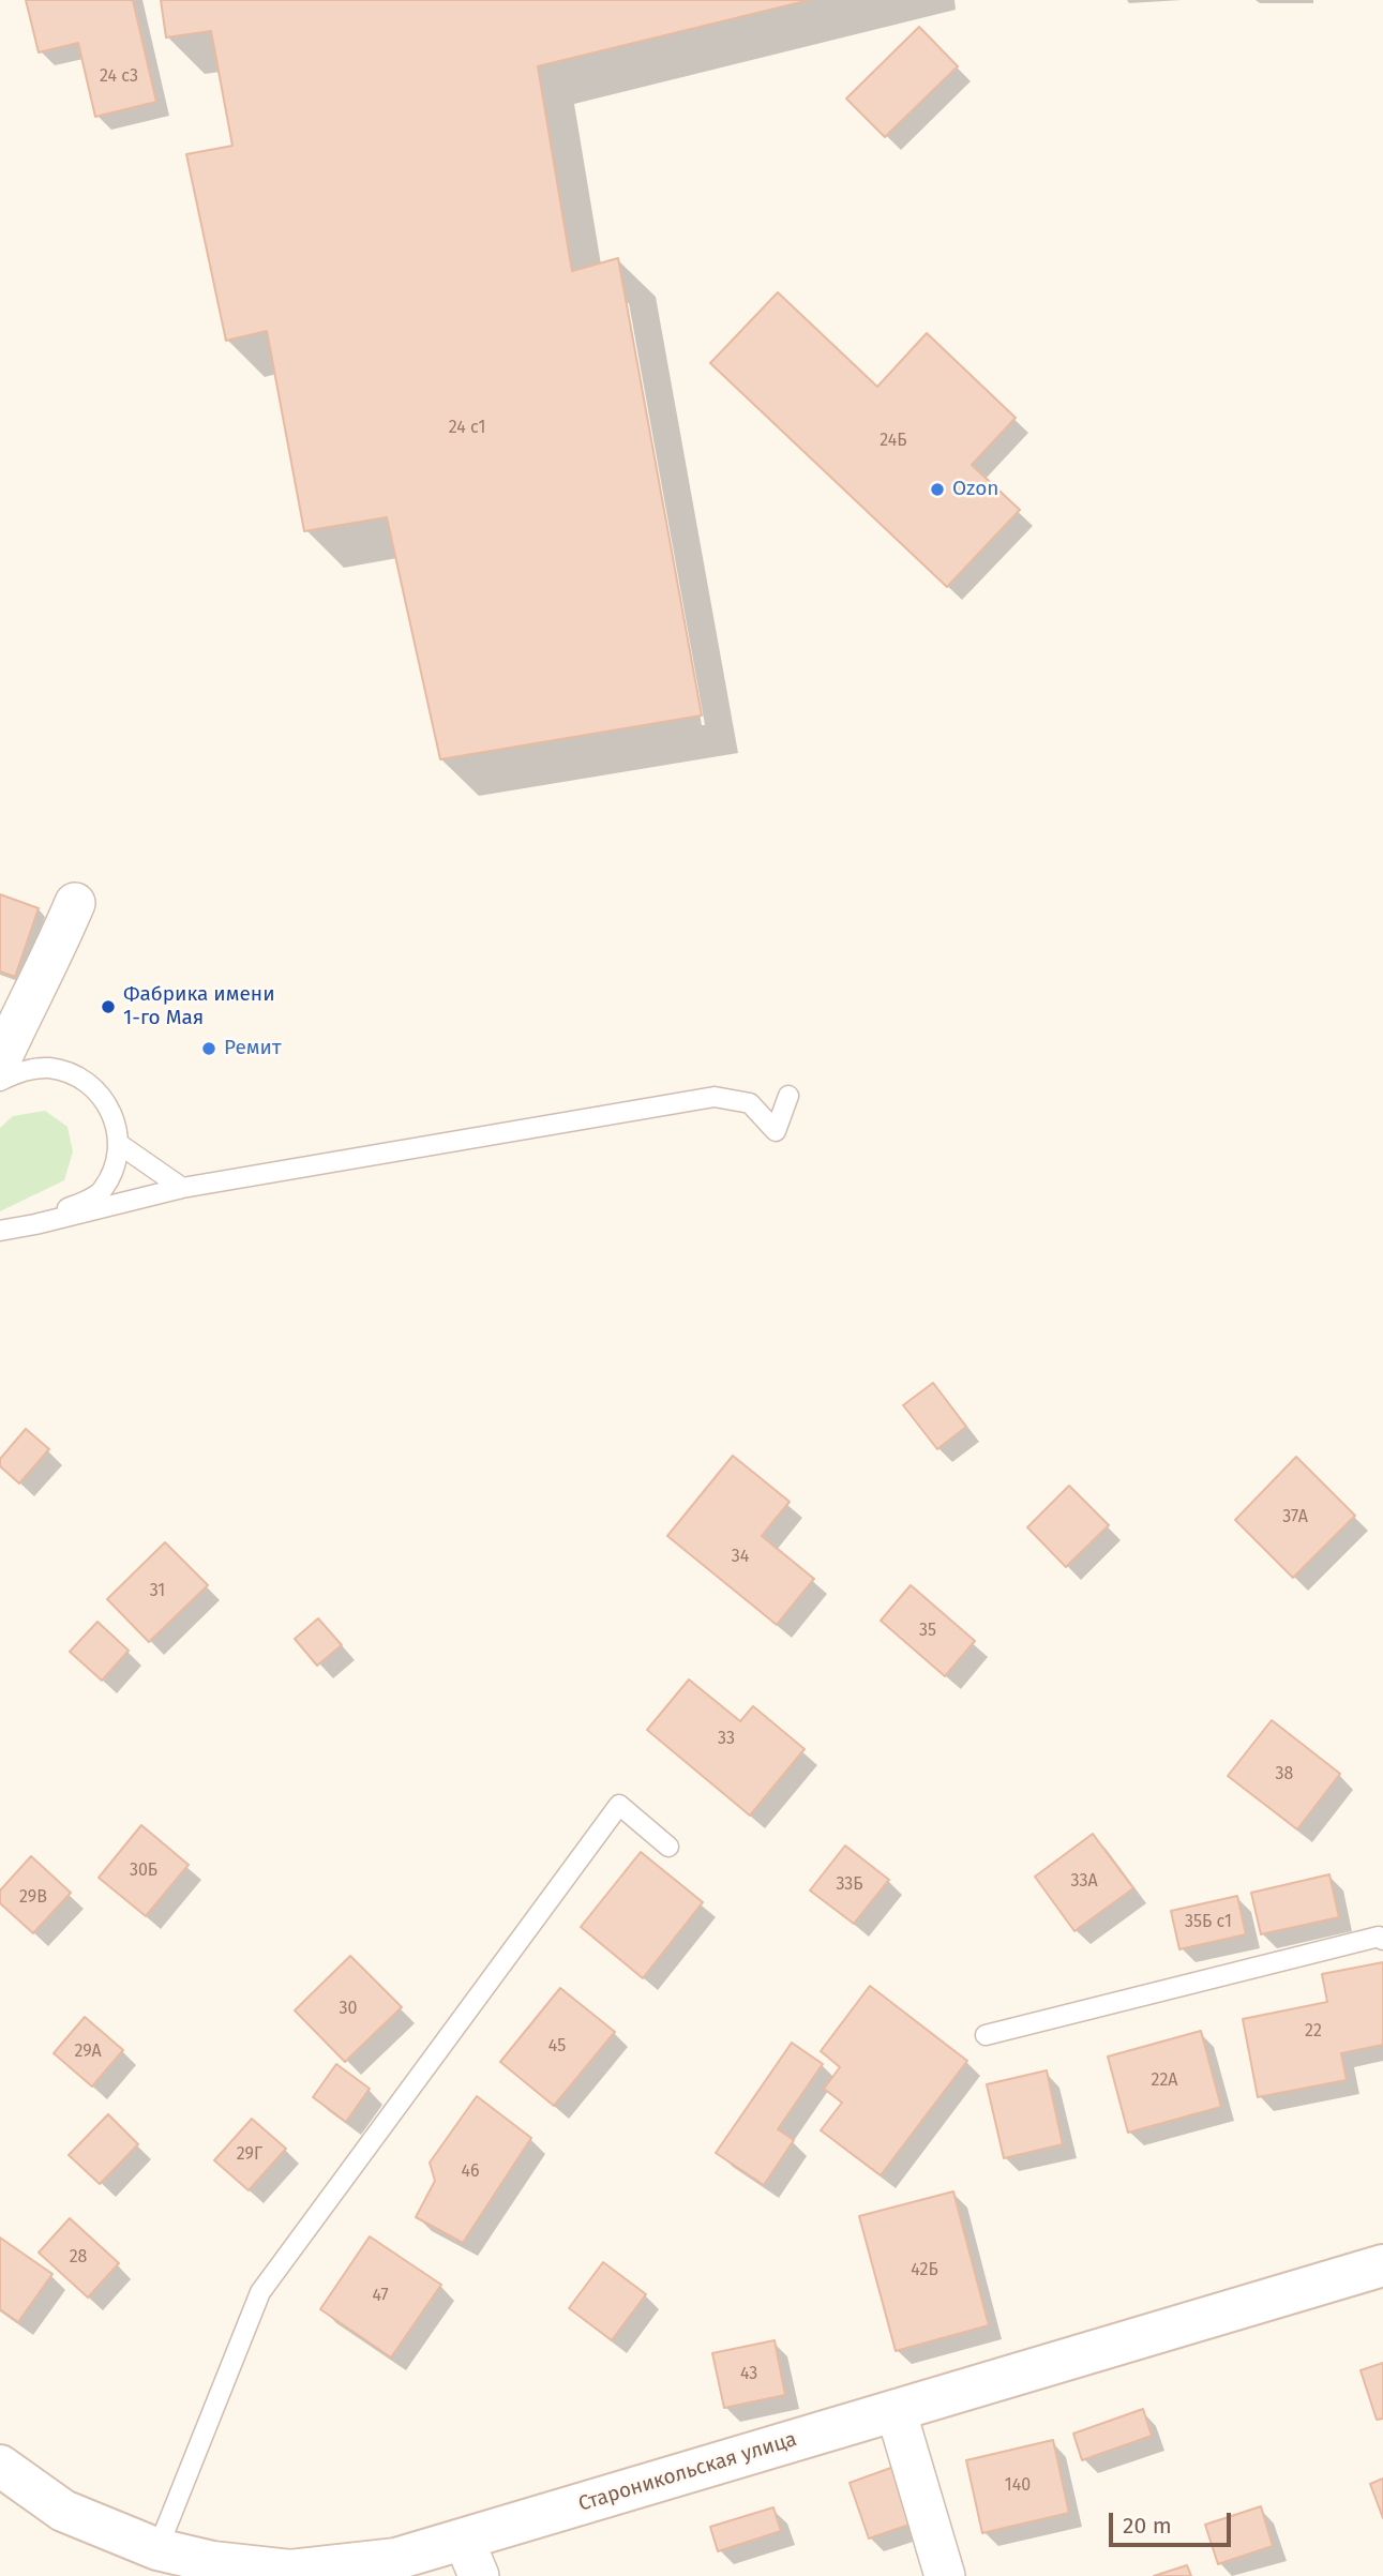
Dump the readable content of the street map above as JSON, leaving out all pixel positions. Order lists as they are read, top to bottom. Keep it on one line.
{"streets":{"street":["Староникольская улица"]},"places":["Ozon","Фабрика имени 1-го Мая","Ремит"],"house_numbers":["24 с3","24 с1","24Б","37А","34","31","35","33","38","30Б","33А","33Б","29В","35Б с1","30","22","45","29А","22А","29Г","46","28","42Б","47","43","140"],"scale_bar":"20 m"}
